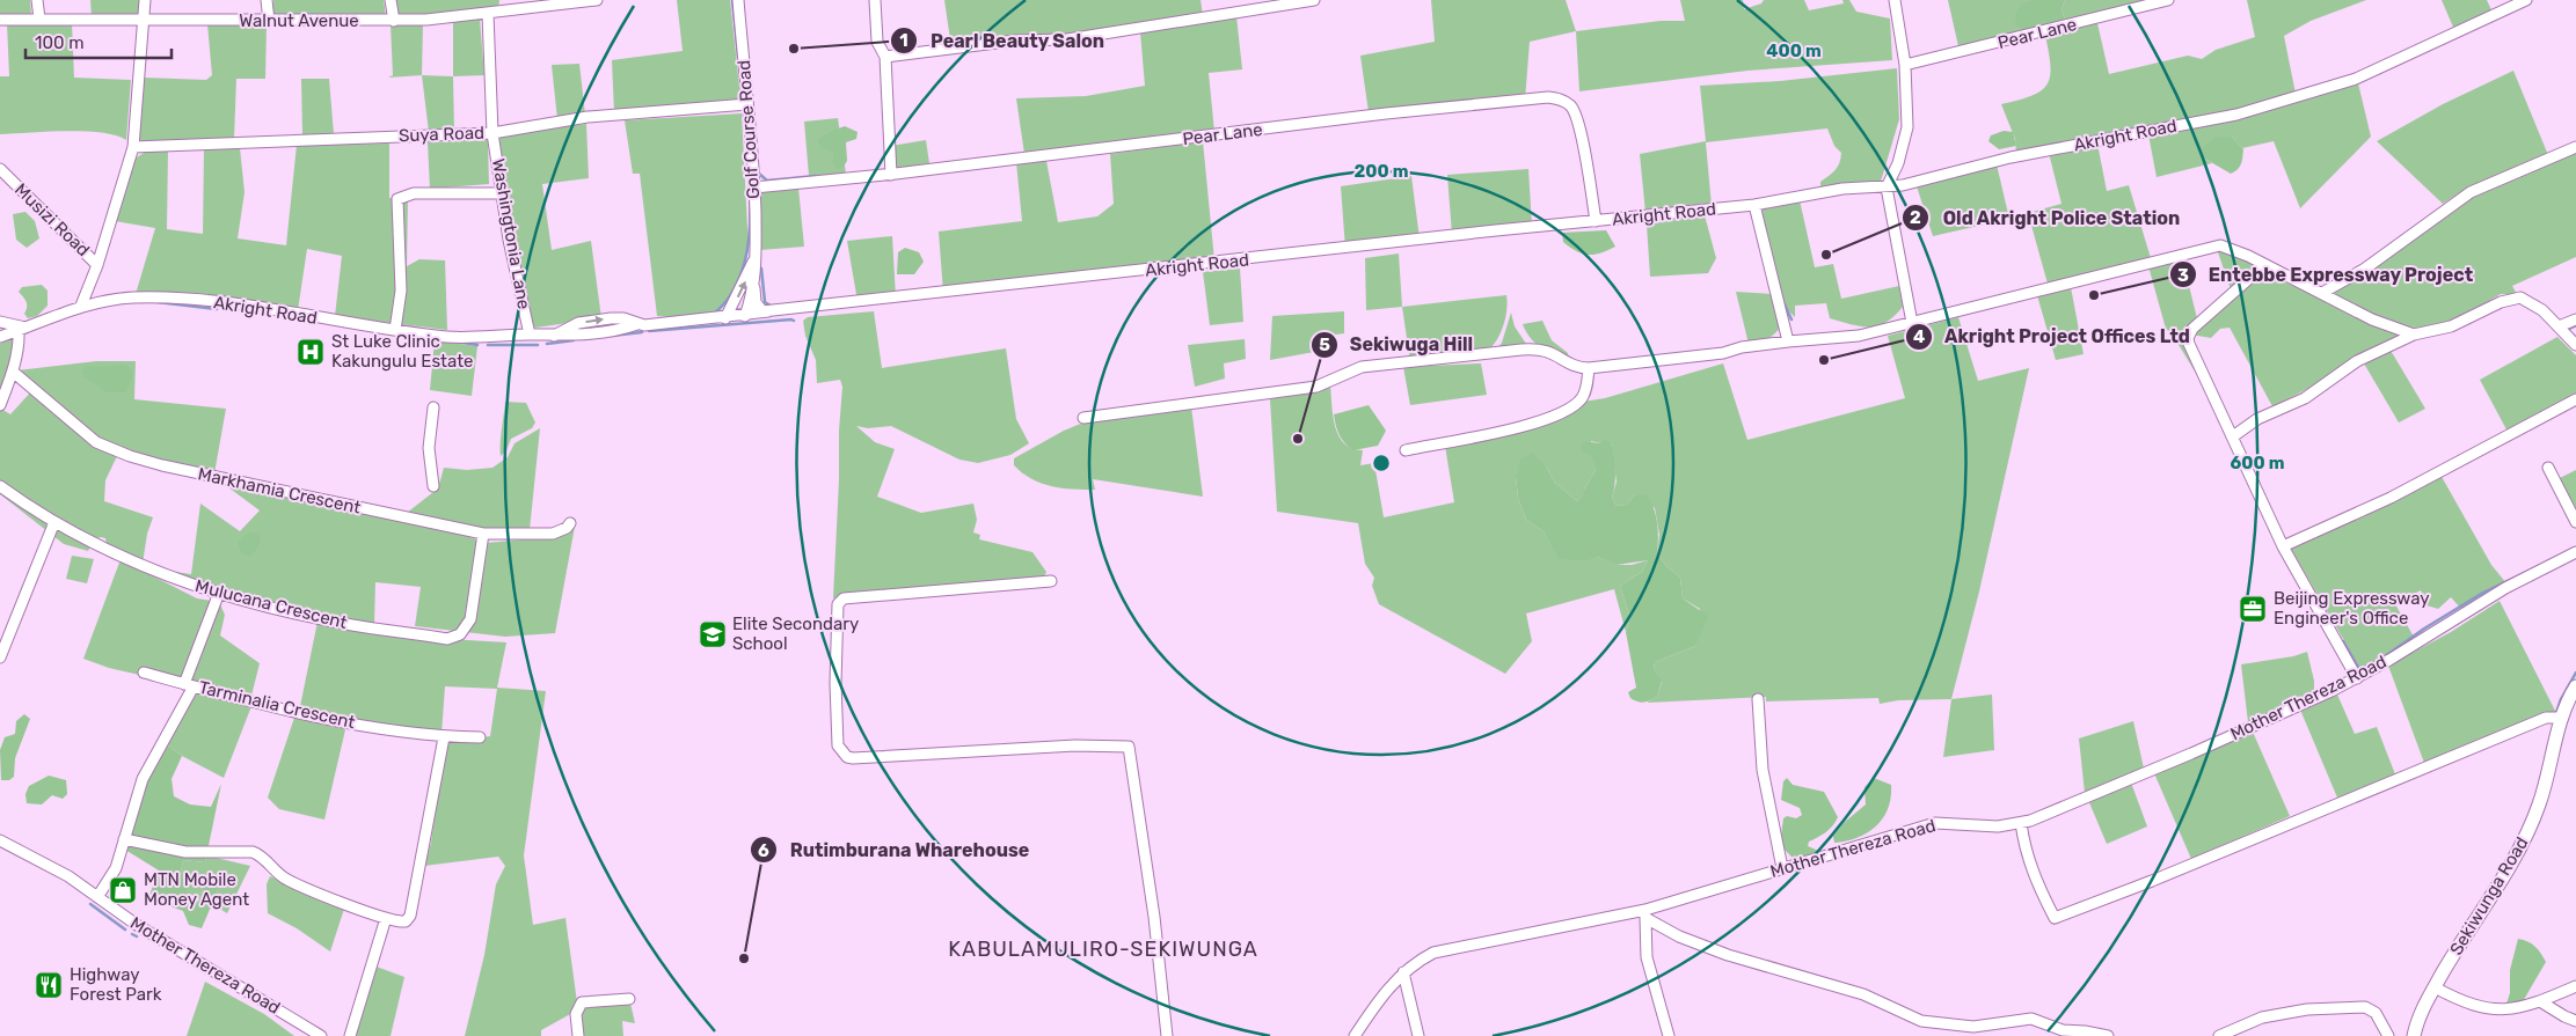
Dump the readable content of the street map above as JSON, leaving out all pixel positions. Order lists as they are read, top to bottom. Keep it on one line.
{"streets":{"main road":["Sekiwunga Road"],"street":["Walnut Avenue","Pear Lane","Golf Course Road","Suya Road","Akright Road","Musizi Road","Washingtonia Lane","Markhamia Crescent","Mulucana Crescent","Mother Thereza Road","Tarminalia Crescent"]},"crossings":[["Walnut Avenue","Washingtonia Lane"],["Pear Lane","Golf Course Road"],["Pear Lane","Akright Road"],["Golf Course Road","Suya Road"],["Golf Course Road","Akright Road"],["Suya Road","Washingtonia Lane"],["Akright Road","Musizi Road"],["Akright Road","Washingtonia Lane"],["Markhamia Crescent","Mulucana Crescent"]],"districts":["KABULAMULIRO-SEKIWUNGA"],"places":{"other":["Pearl Beauty Salon","Old Akright Police Station","Entebbe Expressway Project","Akright Project Offices Ltd","Sekiwuga Hill","Rutimburana Wharehouse"],"hospital":["St Luke Clinic Kakungulu Estate"],"office":["Beijing Expressway Engineer's Office"],"school or university":["Elite Secondary School"],"shop":["MTN Mobile Money Agent"],"restaurant":["Highway Forest Park"]},"scale_bar":"100 m","rings":["400 m","200 m","600 m"]}
